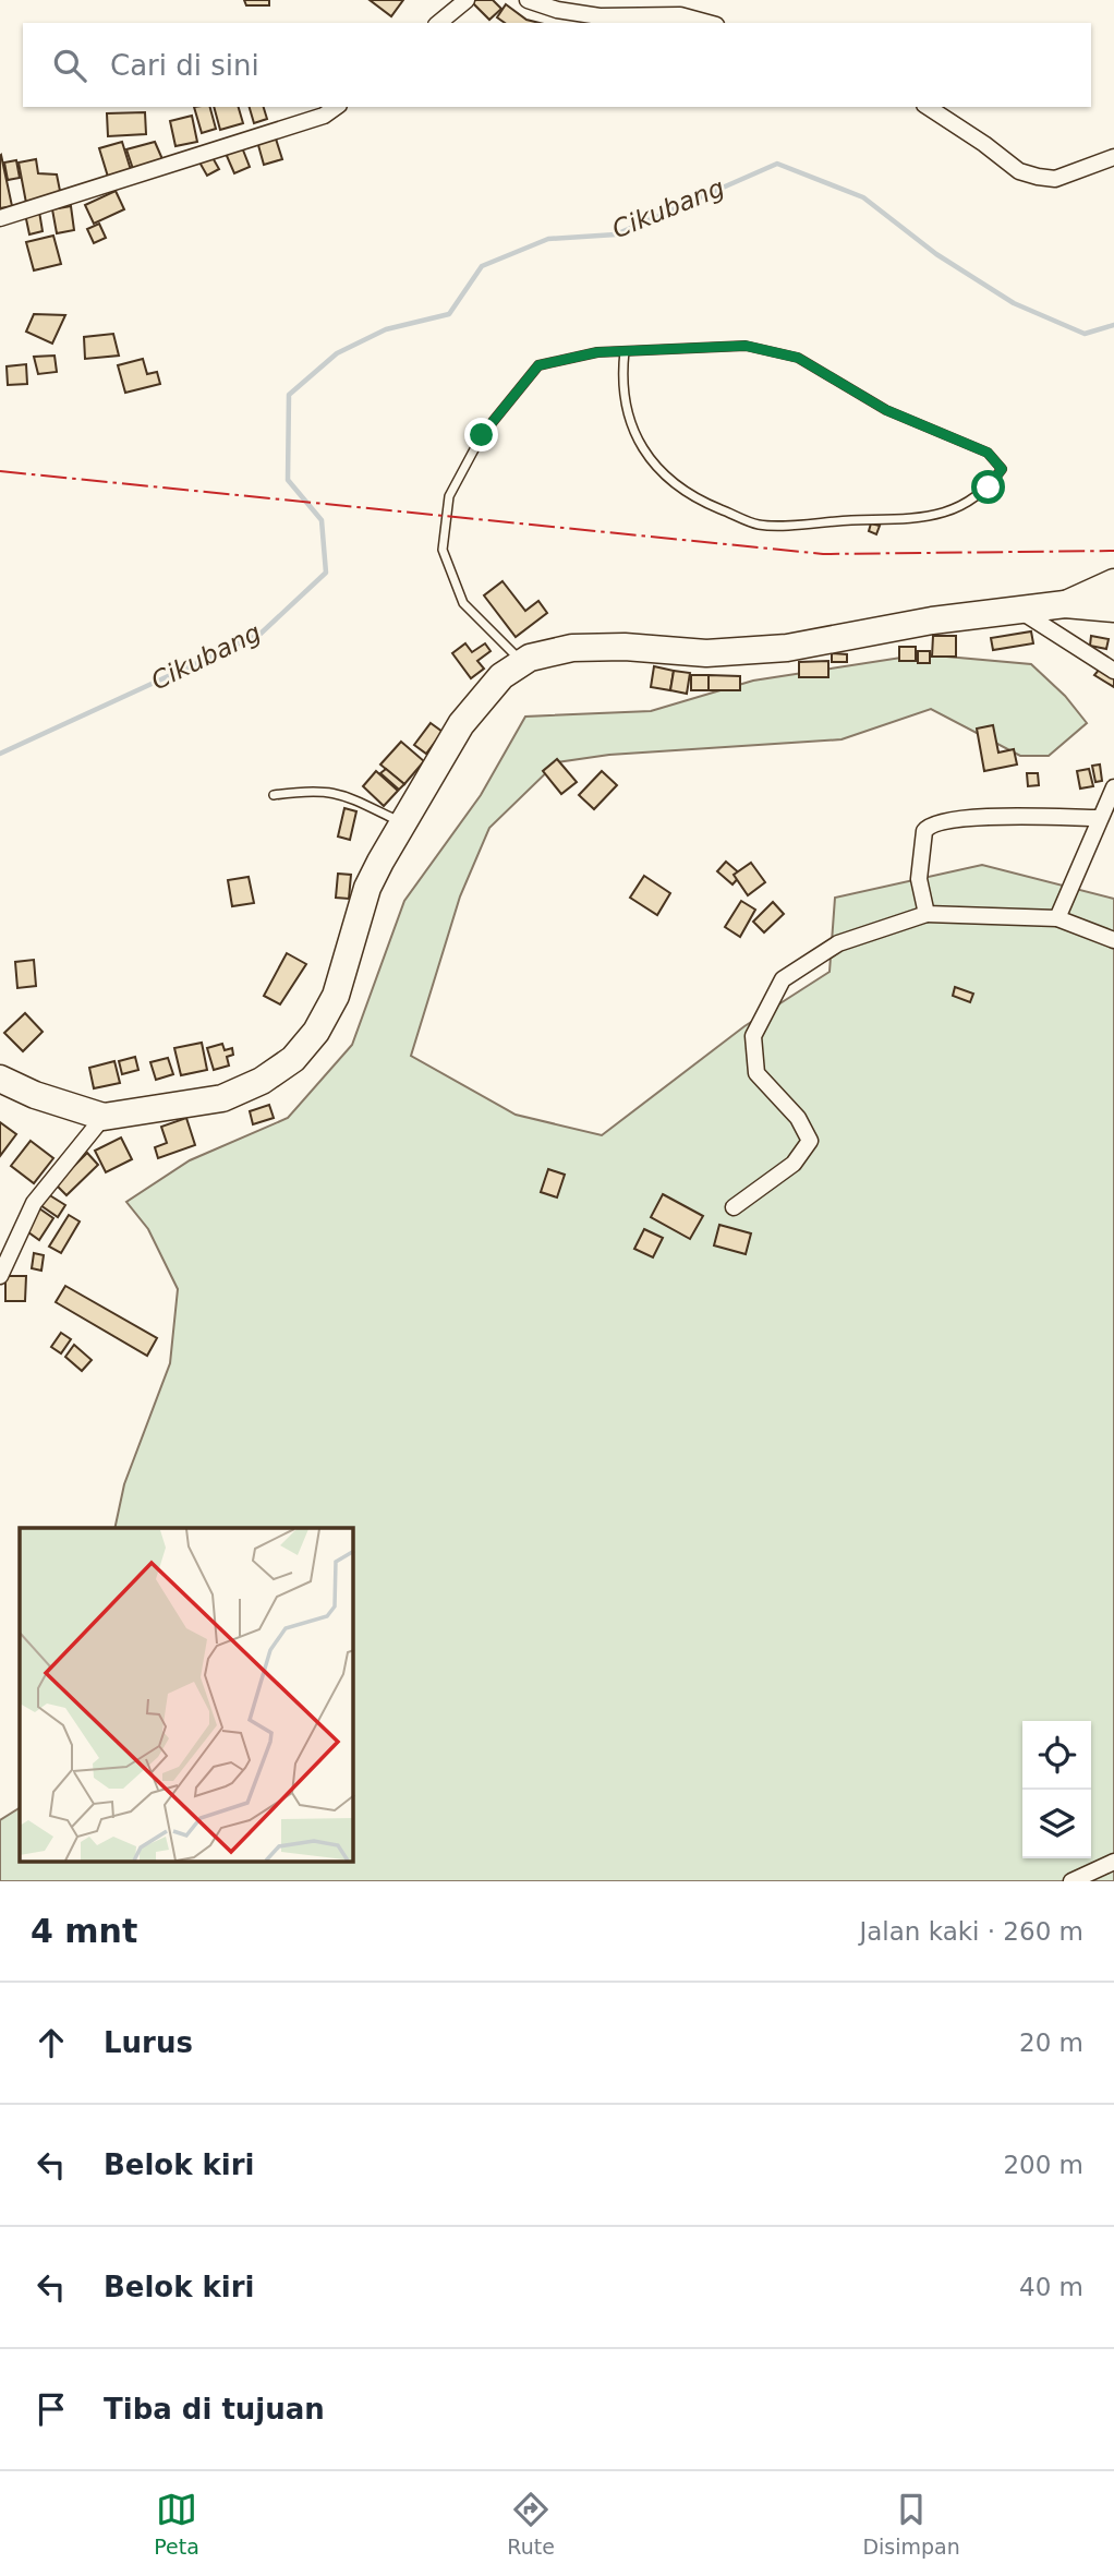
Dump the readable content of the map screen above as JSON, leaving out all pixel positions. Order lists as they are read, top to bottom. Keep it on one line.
{"water":["Cikubang"],"page":{"search":"Cari di sini","heading":["4 mnt","Jalan kaki · 260 m"],"list":[["Lurus","20 m"],["Belok kiri","200 m"],["Belok kiri","40 m"],"Tiba di tujuan"],"nav":["Peta","Rute","Disimpan"]}}
